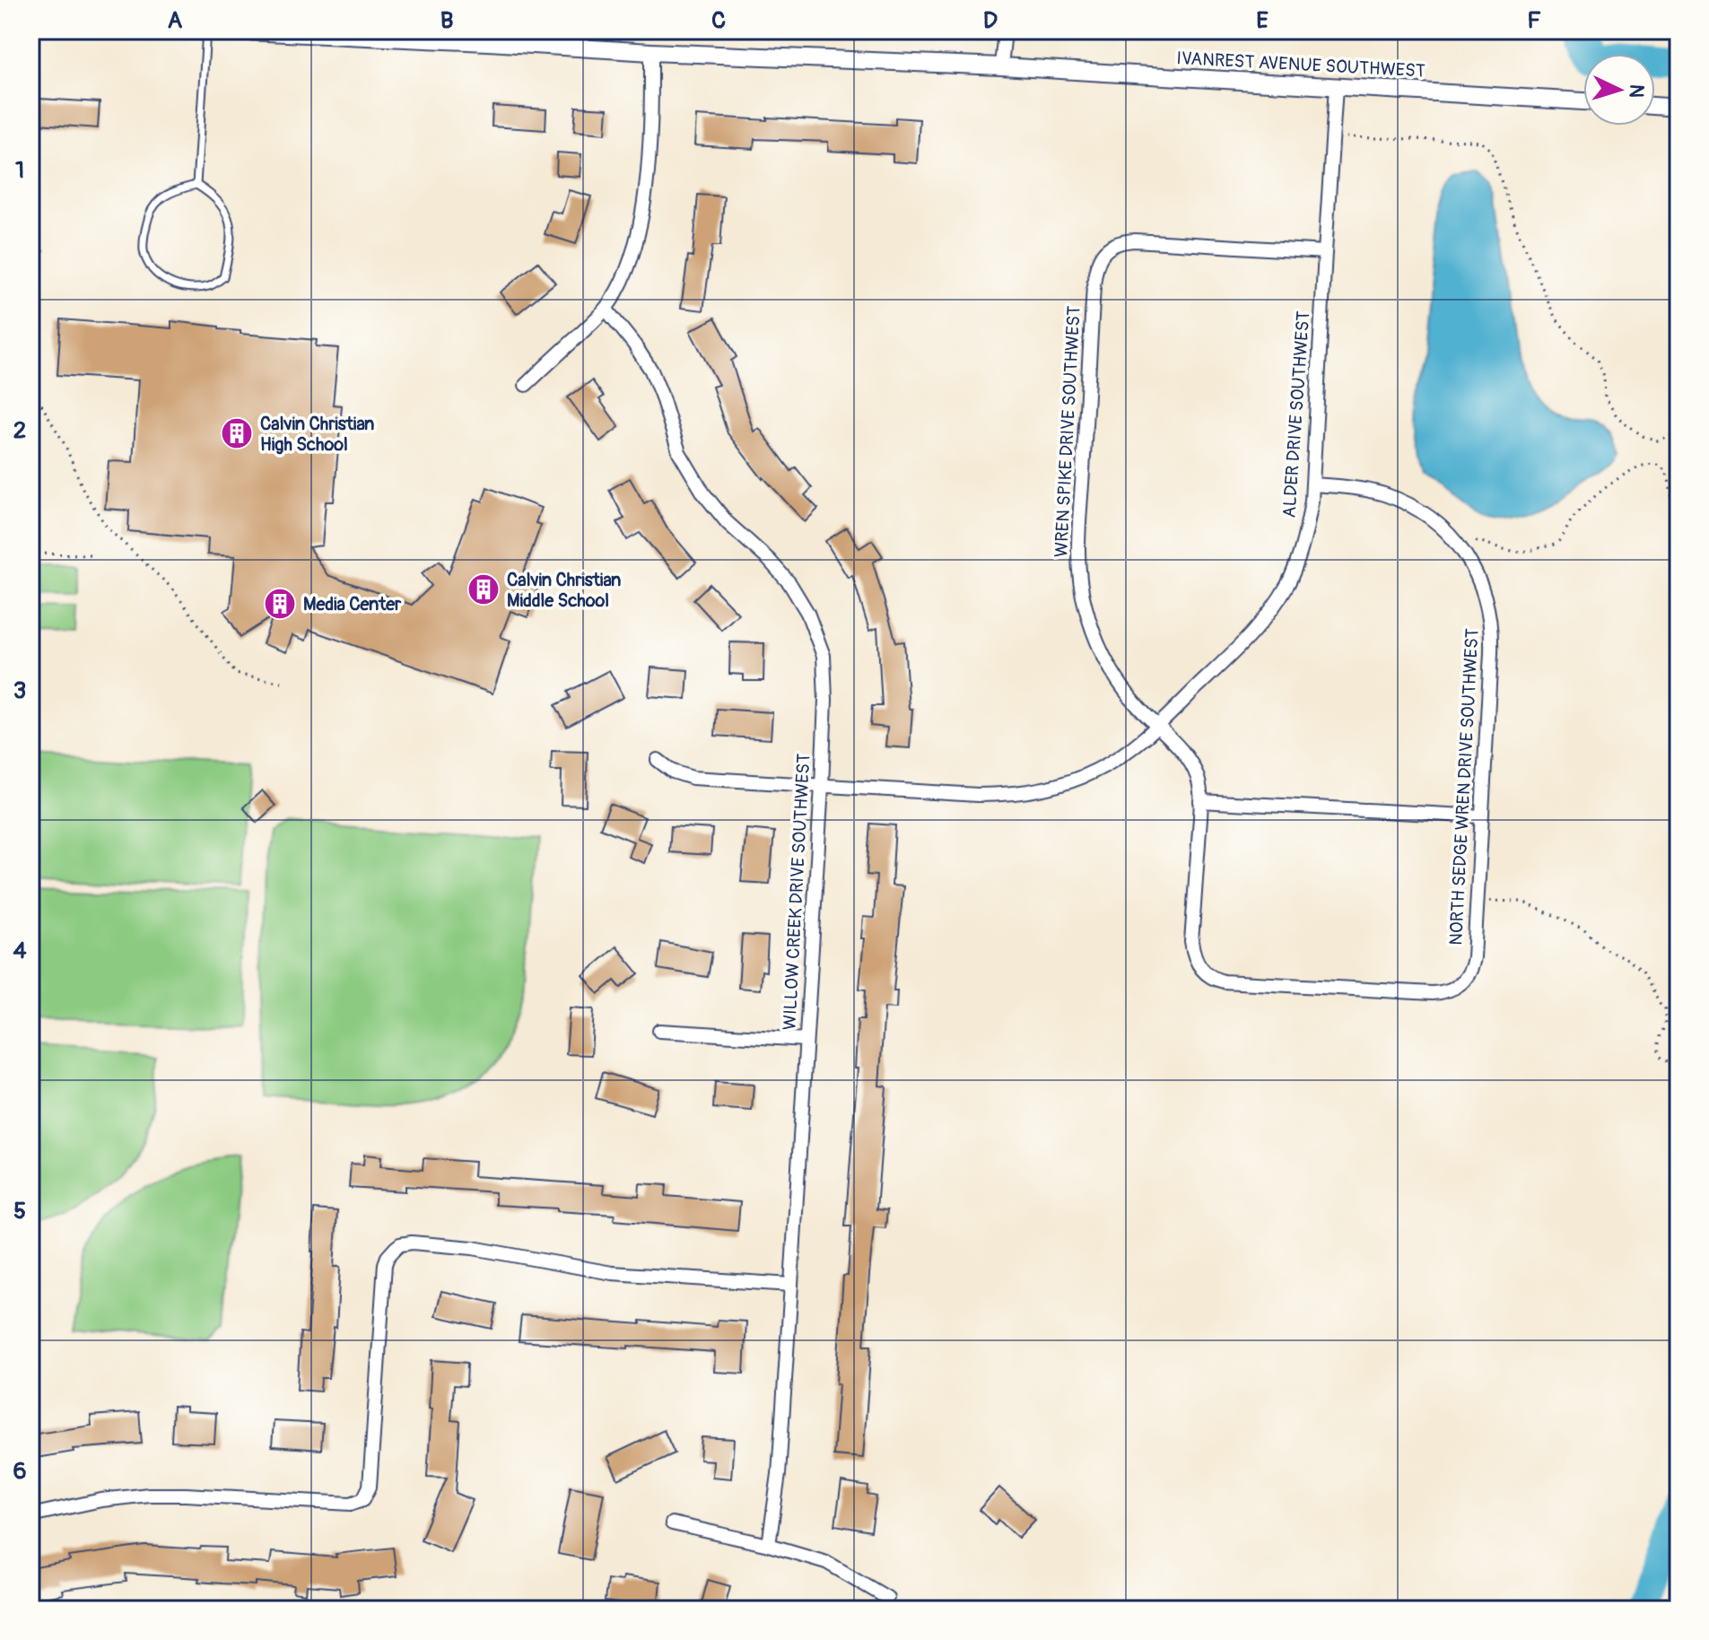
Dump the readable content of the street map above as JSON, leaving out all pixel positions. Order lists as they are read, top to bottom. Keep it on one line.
{"streets":{"street":["IVANREST AVENUE SOUTHWEST","ALDER DRIVE SOUTHWEST","WREN SPIKE DRIVE SOUTHWEST","NORTH SEDGE WREN DRIVE SOUTHWEST","WILLOW CREEK DRIVE SOUTHWEST"]},"crossings":[["IVANREST AVENUE SOUTHWEST","ALDER DRIVE SOUTHWEST"],["ALDER DRIVE SOUTHWEST","WREN SPIKE DRIVE SOUTHWEST"],["ALDER DRIVE SOUTHWEST","NORTH SEDGE WREN DRIVE SOUTHWEST"],["ALDER DRIVE SOUTHWEST","WILLOW CREEK DRIVE SOUTHWEST"],["WREN SPIKE DRIVE SOUTHWEST","NORTH SEDGE WREN DRIVE SOUTHWEST"]],"places":{"building":["Calvin Christian High School","Calvin Christian Middle School","Media Center"]},"north":"right","grid":{"columns":["A","B","C","D","E","F"],"rows":["1","2","3","4","5","6"]}}
